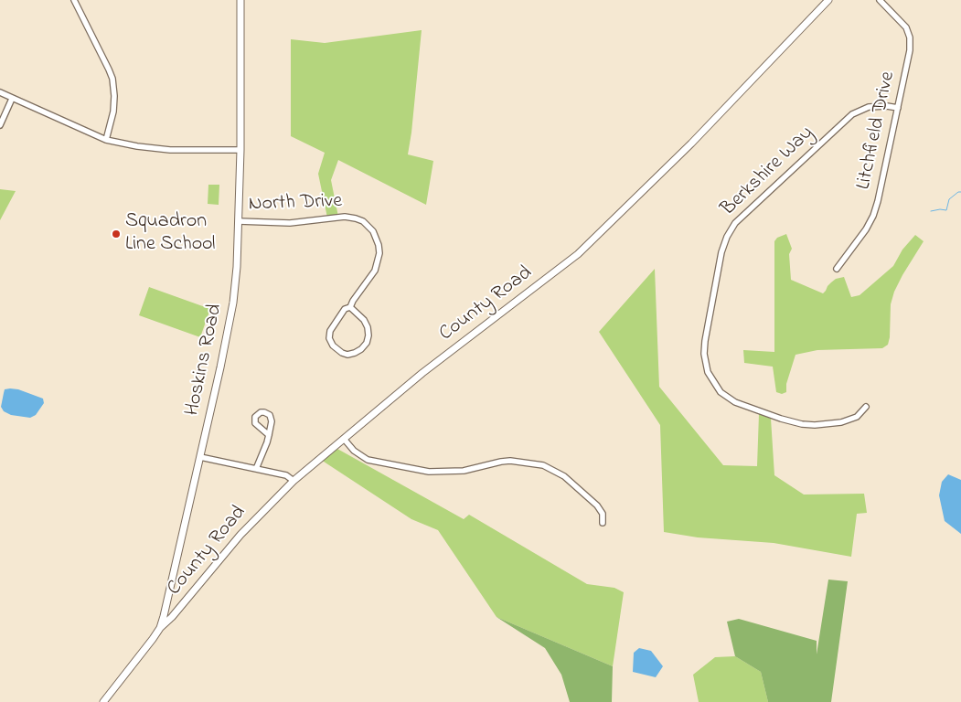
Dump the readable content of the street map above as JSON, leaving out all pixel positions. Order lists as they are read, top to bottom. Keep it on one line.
{"streets":{"street":["Litchfield Drive","Berkshire Way","North Drive","County Road","Hoskins Road"]},"crossings":[["Litchfield Drive","Berkshire Way"],["North Drive","Hoskins Road"],["County Road","Hoskins Road"]],"places":["Squadron Line School"]}
